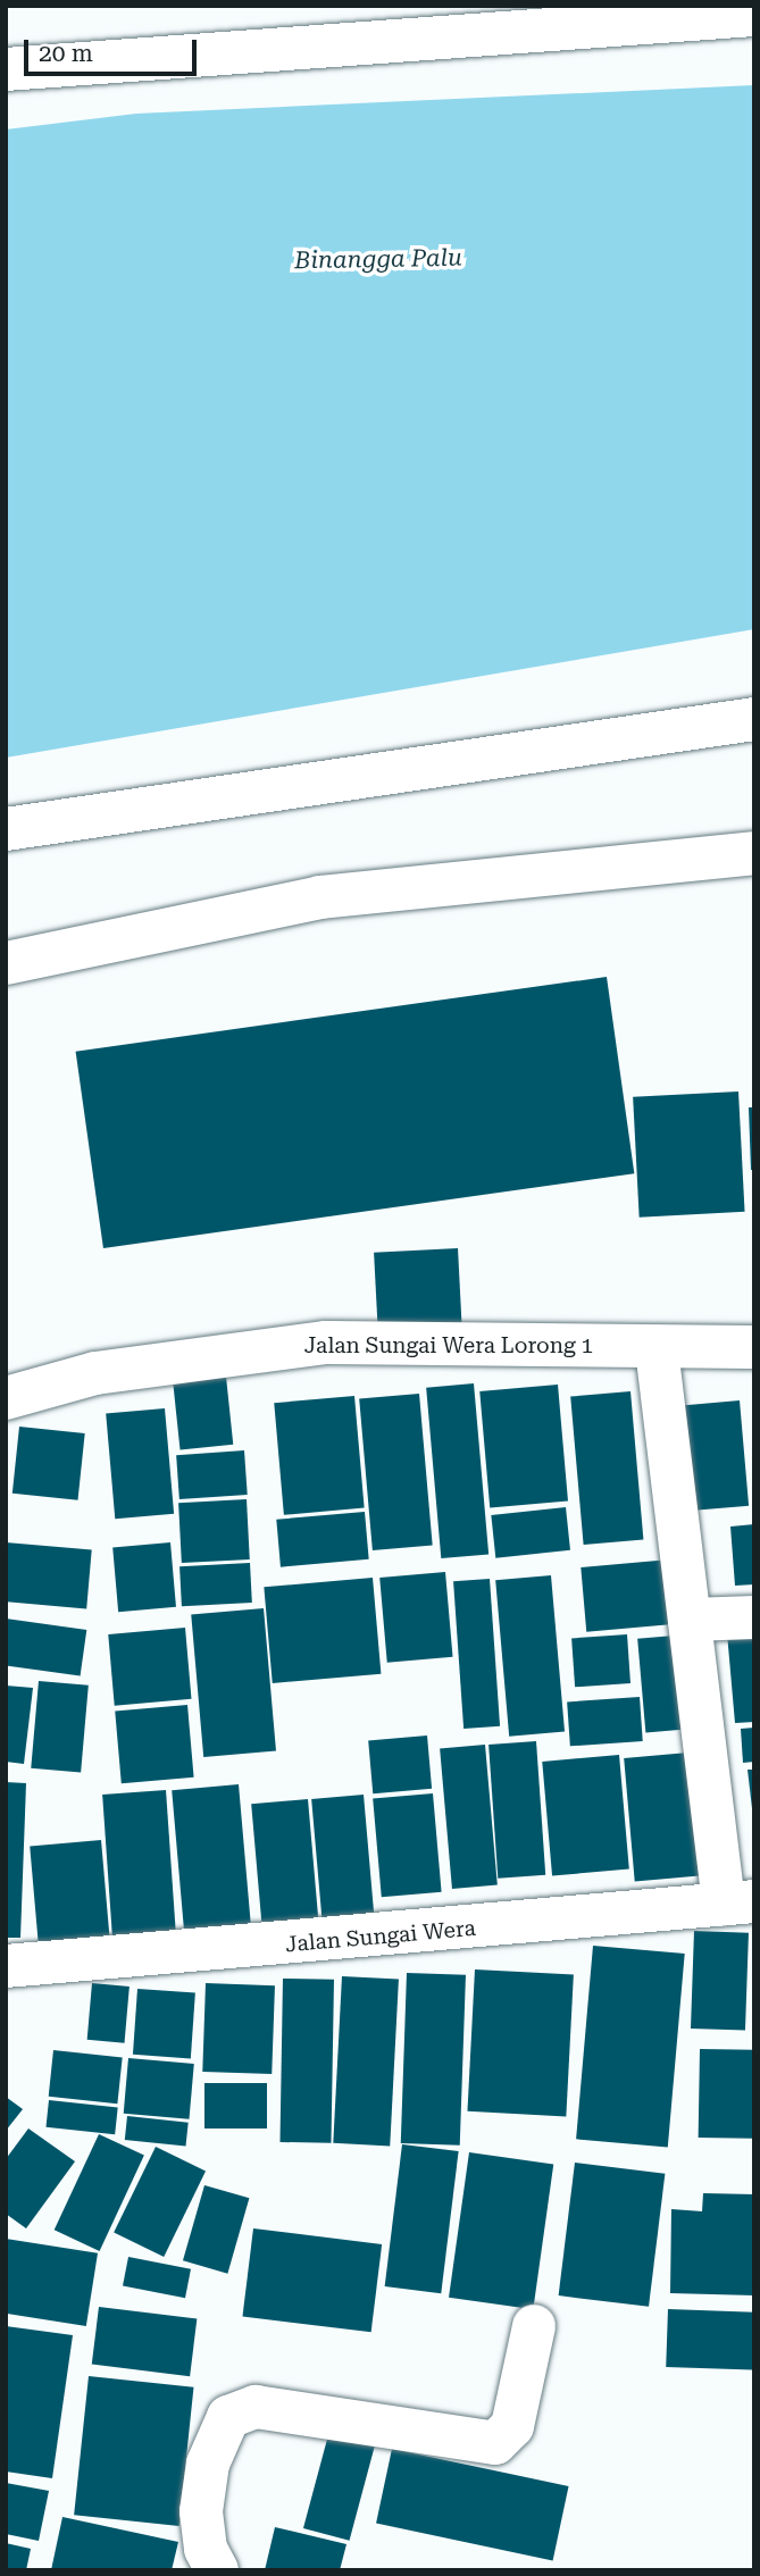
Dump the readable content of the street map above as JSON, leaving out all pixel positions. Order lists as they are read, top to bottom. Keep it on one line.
{"streets":{"street":["Jalan Sungai Wera Lorong 1","Jalan Sungai Wera"]},"water":["Binangga Palu"],"scale_bar":"20 m"}
